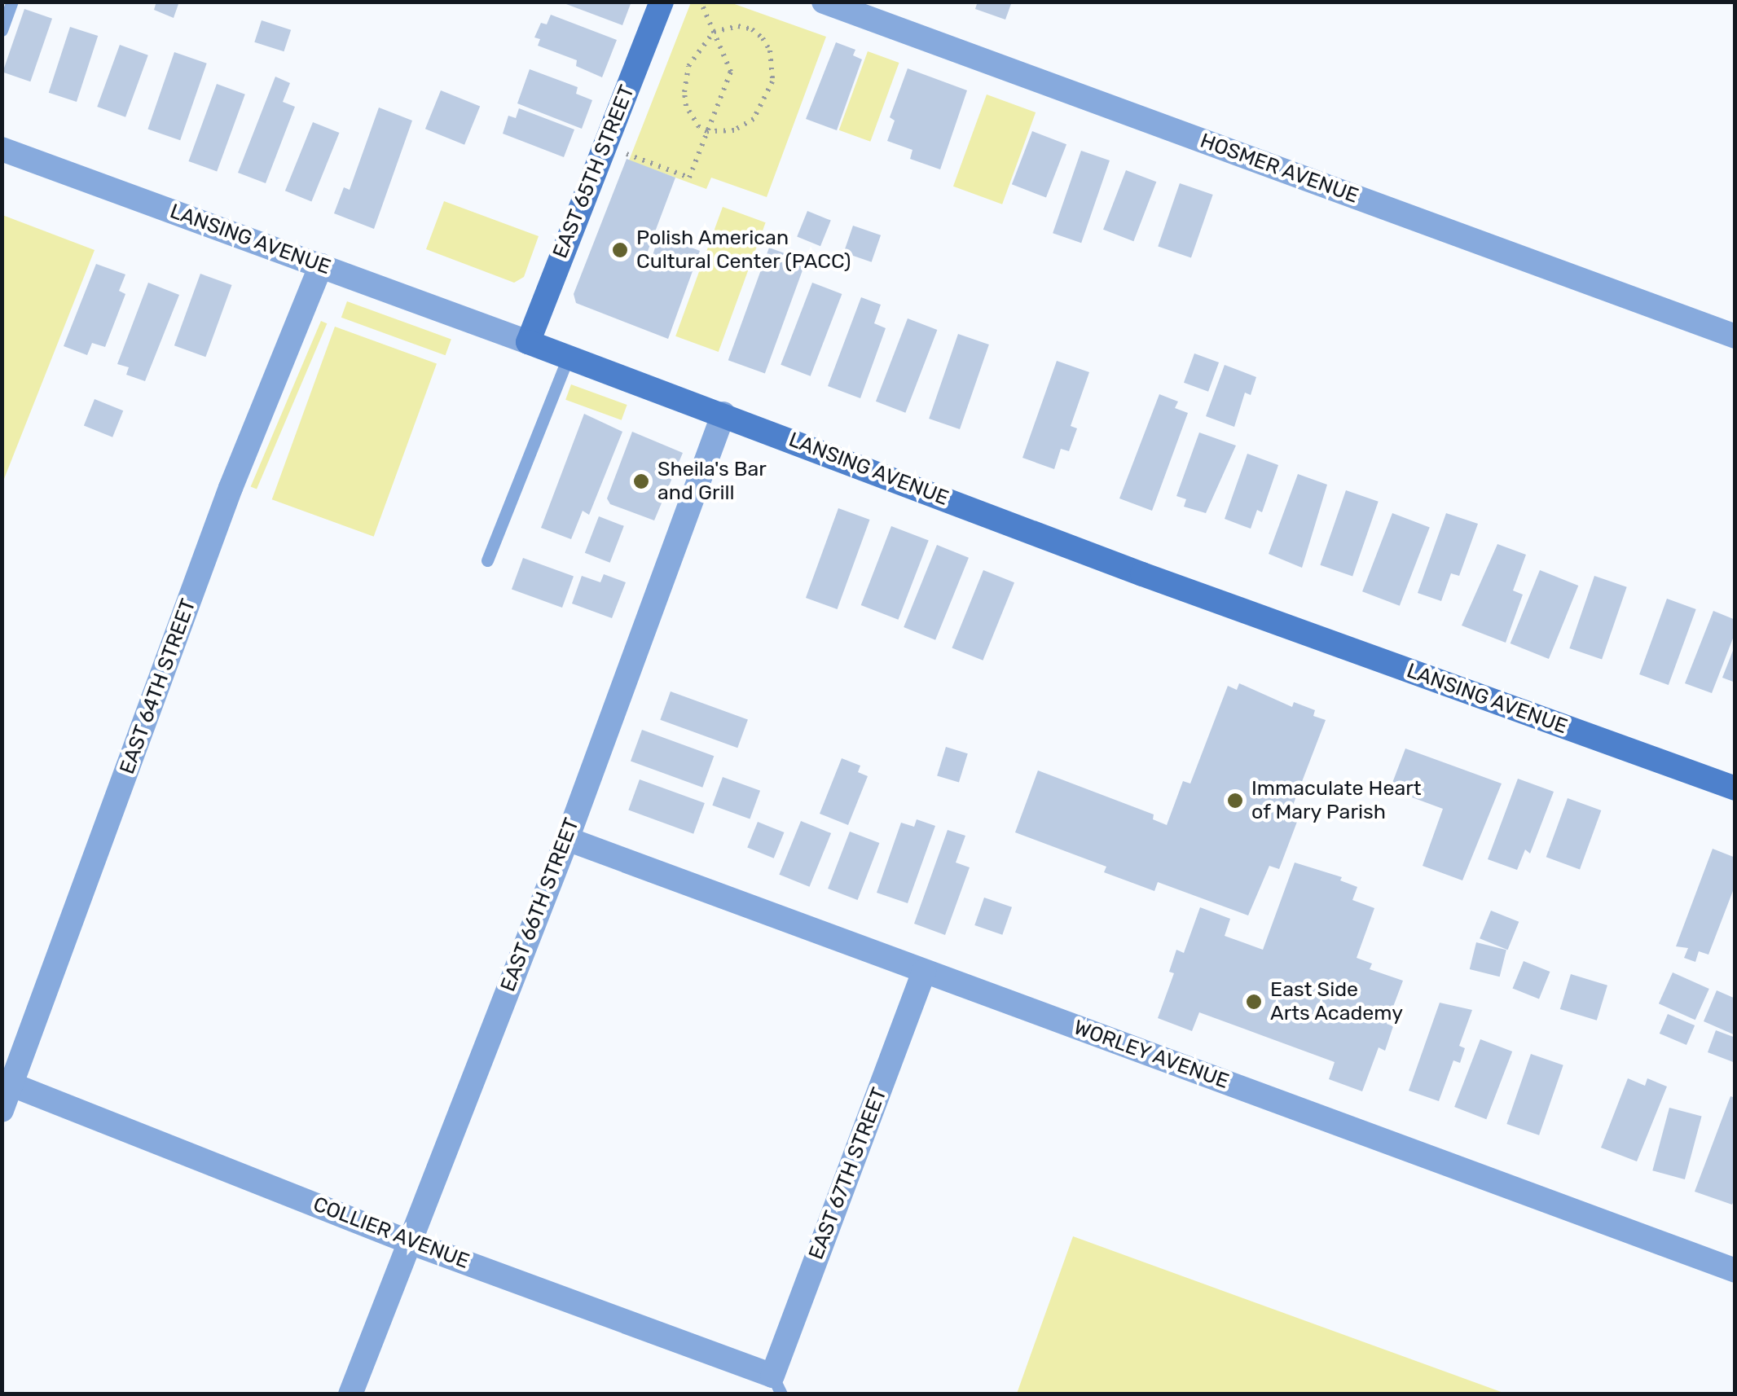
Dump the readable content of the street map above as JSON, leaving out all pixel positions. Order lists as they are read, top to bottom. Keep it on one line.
{"streets":{"street":["HOSMER AVENUE","EAST 65TH STREET","LANSING AVENUE","EAST 64TH STREET","EAST 66TH STREET","WORLEY AVENUE","EAST 67TH STREET","COLLIER AVENUE"]},"crossings":[["EAST 65TH STREET","LANSING AVENUE"],["LANSING AVENUE","EAST 64TH STREET"],["LANSING AVENUE","EAST 66TH STREET"],["EAST 64TH STREET","COLLIER AVENUE"],["EAST 66TH STREET","WORLEY AVENUE"],["EAST 66TH STREET","COLLIER AVENUE"],["WORLEY AVENUE","EAST 67TH STREET"],["EAST 67TH STREET","COLLIER AVENUE"]],"places":["Polish American Cultural Center (PACC)","Sheila's Bar and Grill","Immaculate Heart of Mary Parish","East Side Arts Academy"]}
